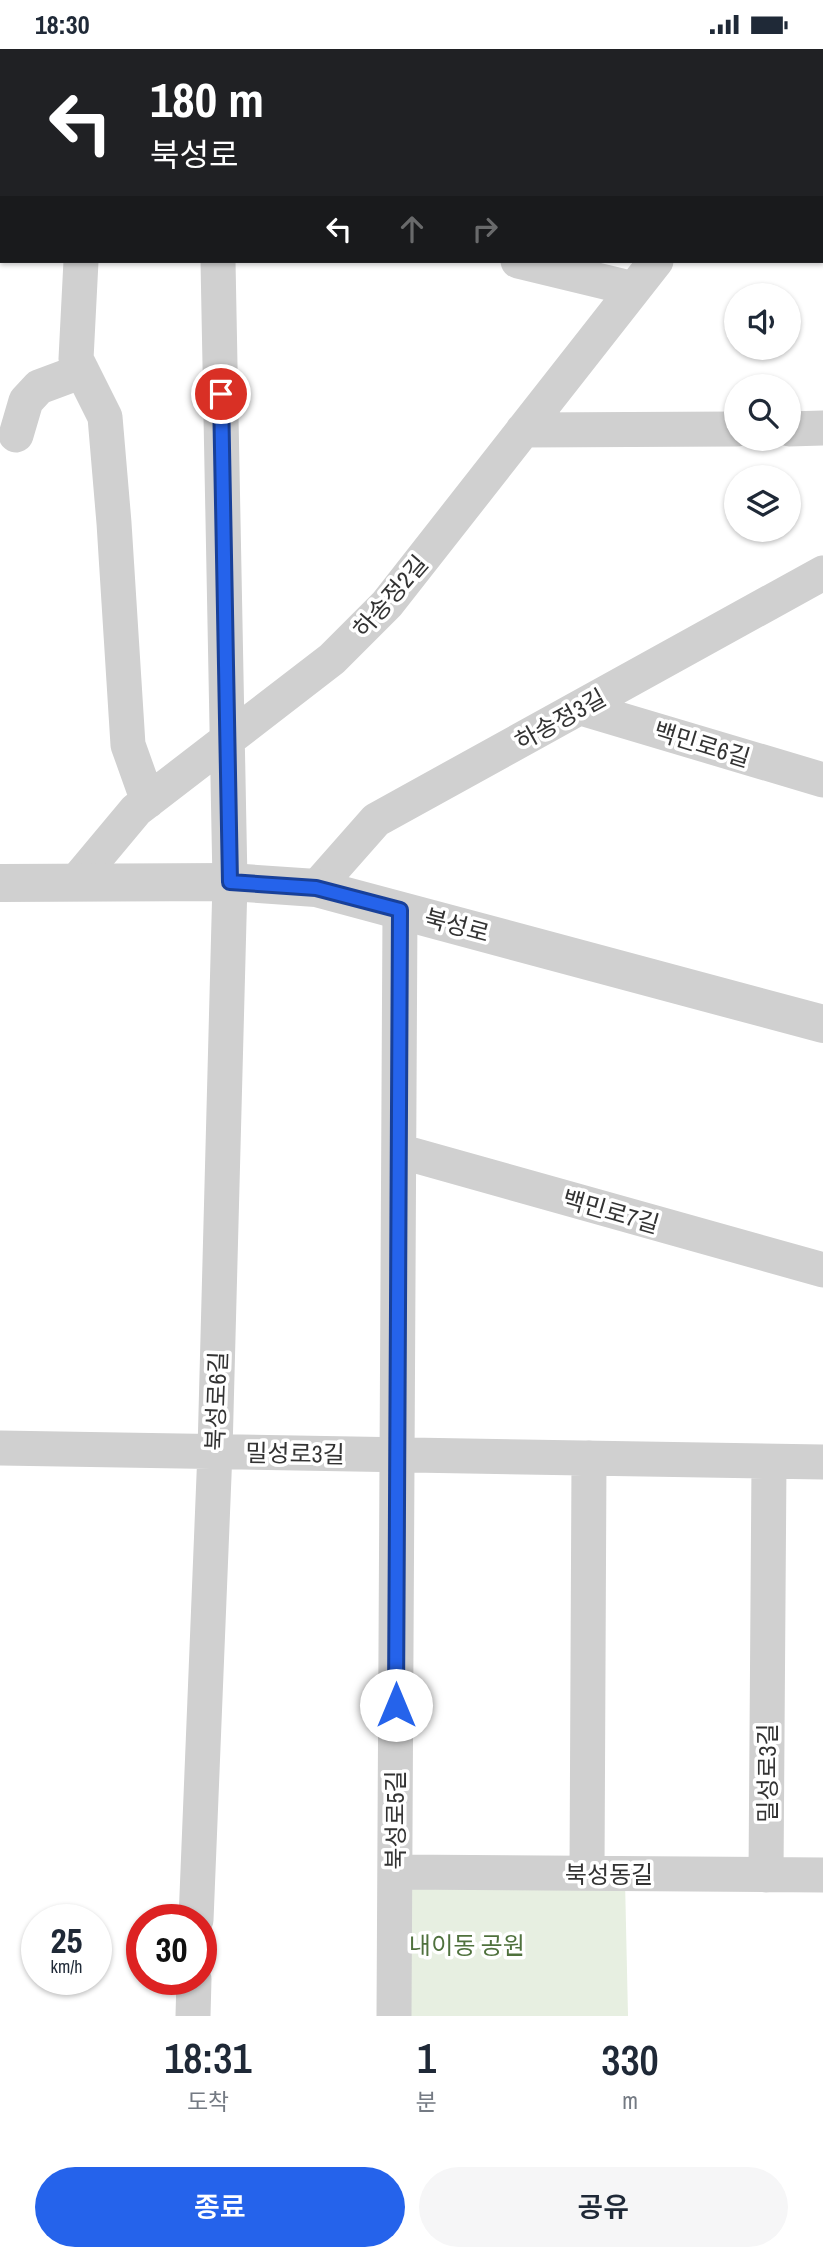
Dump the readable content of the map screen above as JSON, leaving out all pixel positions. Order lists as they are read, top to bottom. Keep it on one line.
{"streets":{"street":["하송정2길","하송정3길","백민로6길","북성로","백민로7길","북성로6길","밀성로3길","북성로5길","북성동길"]},"crossings":[["하송정2길","북성로"],["하송정2길","북성로6길"],["하송정3길","백민로6길"],["하송정3길","북성로"],["북성로","북성로6길"],["북성로","북성로5길"],["백민로7길","북성로5길"],["북성로6길","밀성로3길"],["밀성로3길","북성로5길"],["밀성로3길","북성동길"],["북성로5길","북성동길"]],"parks":["내이동 공원"],"page":{"status":"18:30","turn":["180 m","북성로"],"speed":"25 km/h","limit":"30","eta":["18:31","도착","1","분","330","m"],"buttons":["종료","공유"]}}
